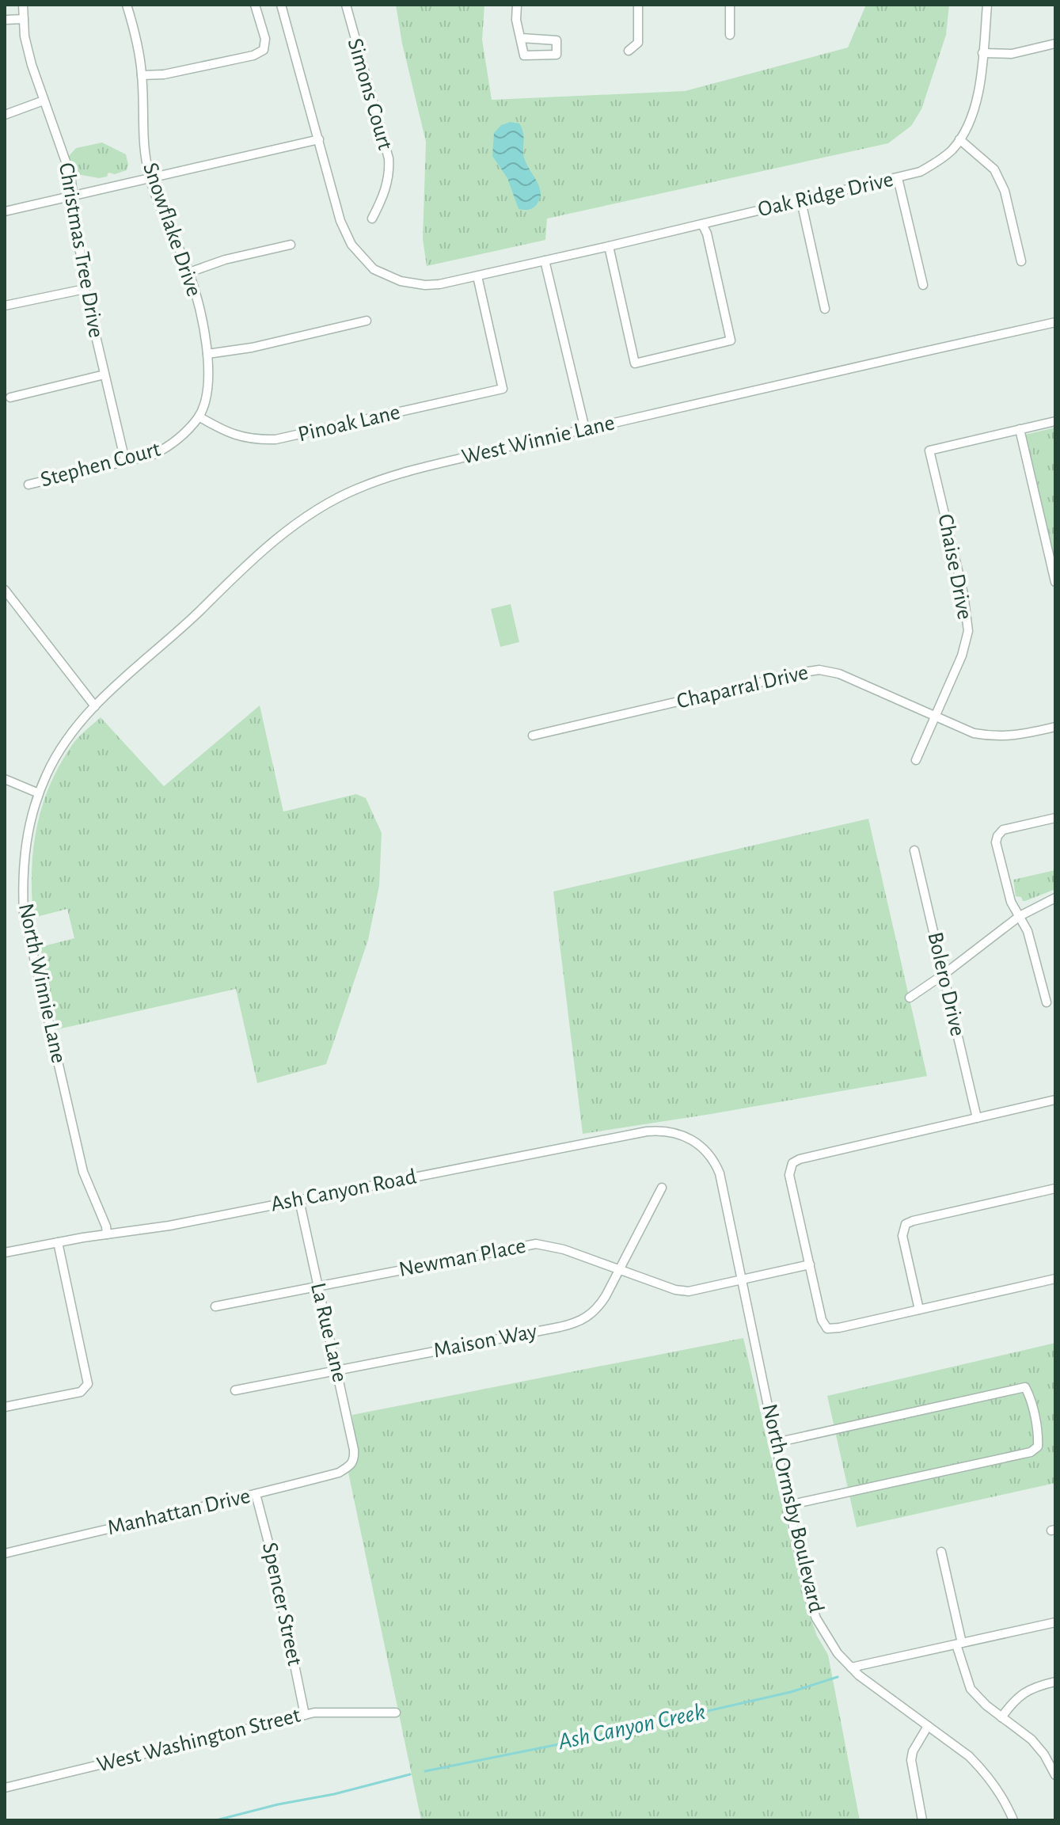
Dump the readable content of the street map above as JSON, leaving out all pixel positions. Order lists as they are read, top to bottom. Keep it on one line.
{"streets":{"street":["Simons Court","Oak Ridge Drive","Snowflake Drive","Christmas Tree Drive","Pinoak Lane","West Winnie Lane","Stephen Court","Chaise Drive","Chaparral Drive","North Winnie Lane","Bolero Drive","Ash Canyon Road","Newman Place","La Rue Lane","Maison Way","North Ormsby Boulevard","Manhattan Drive","Spencer Street","West Washington Street"]},"crossings":[["Snowflake Drive","Pinoak Lane"],["Snowflake Drive","Stephen Court"],["Christmas Tree Drive","Stephen Court"],["Pinoak Lane","Stephen Court"],["West Winnie Lane","North Winnie Lane"],["Chaise Drive","Chaparral Drive"],["North Winnie Lane","Ash Canyon Road"],["Ash Canyon Road","La Rue Lane"],["Ash Canyon Road","North Ormsby Boulevard"],["Newman Place","La Rue Lane"],["Newman Place","Maison Way"],["Newman Place","North Ormsby Boulevard"],["La Rue Lane","Maison Way"],["La Rue Lane","Manhattan Drive"],["Manhattan Drive","Spencer Street"],["Spencer Street","West Washington Street"]],"water":["Ash Canyon Creek"]}
